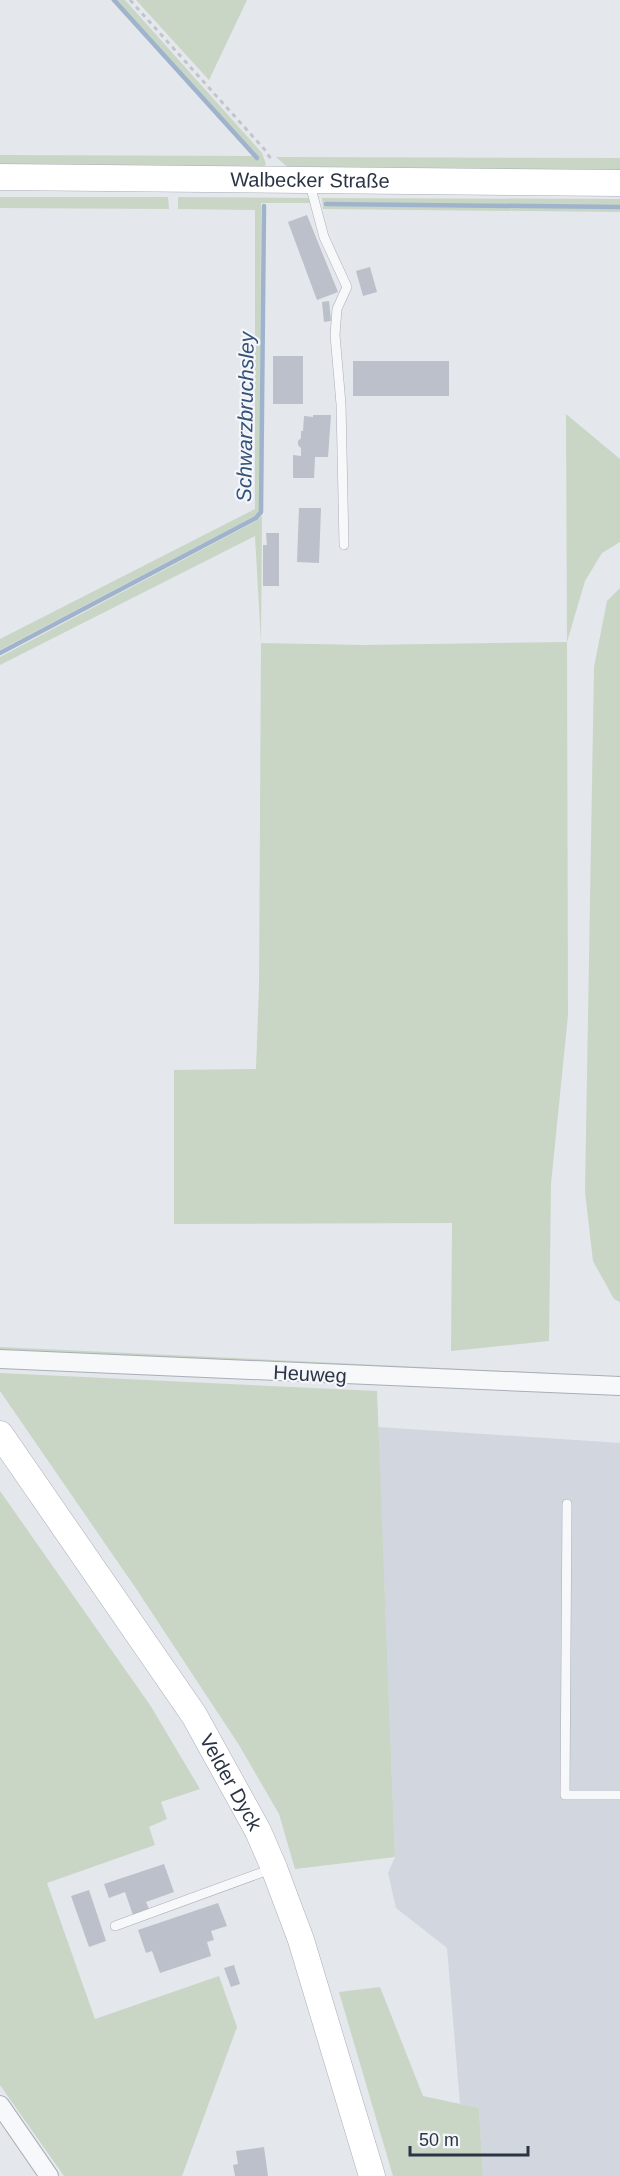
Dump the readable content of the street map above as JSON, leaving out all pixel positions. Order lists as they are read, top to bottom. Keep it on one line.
{"streets":{"main road":["Walbecker Straße","Velder Dyck"],"street":["Heuweg"]},"water":["Schwarzbruchsley"],"scale_bar":"50 m"}
